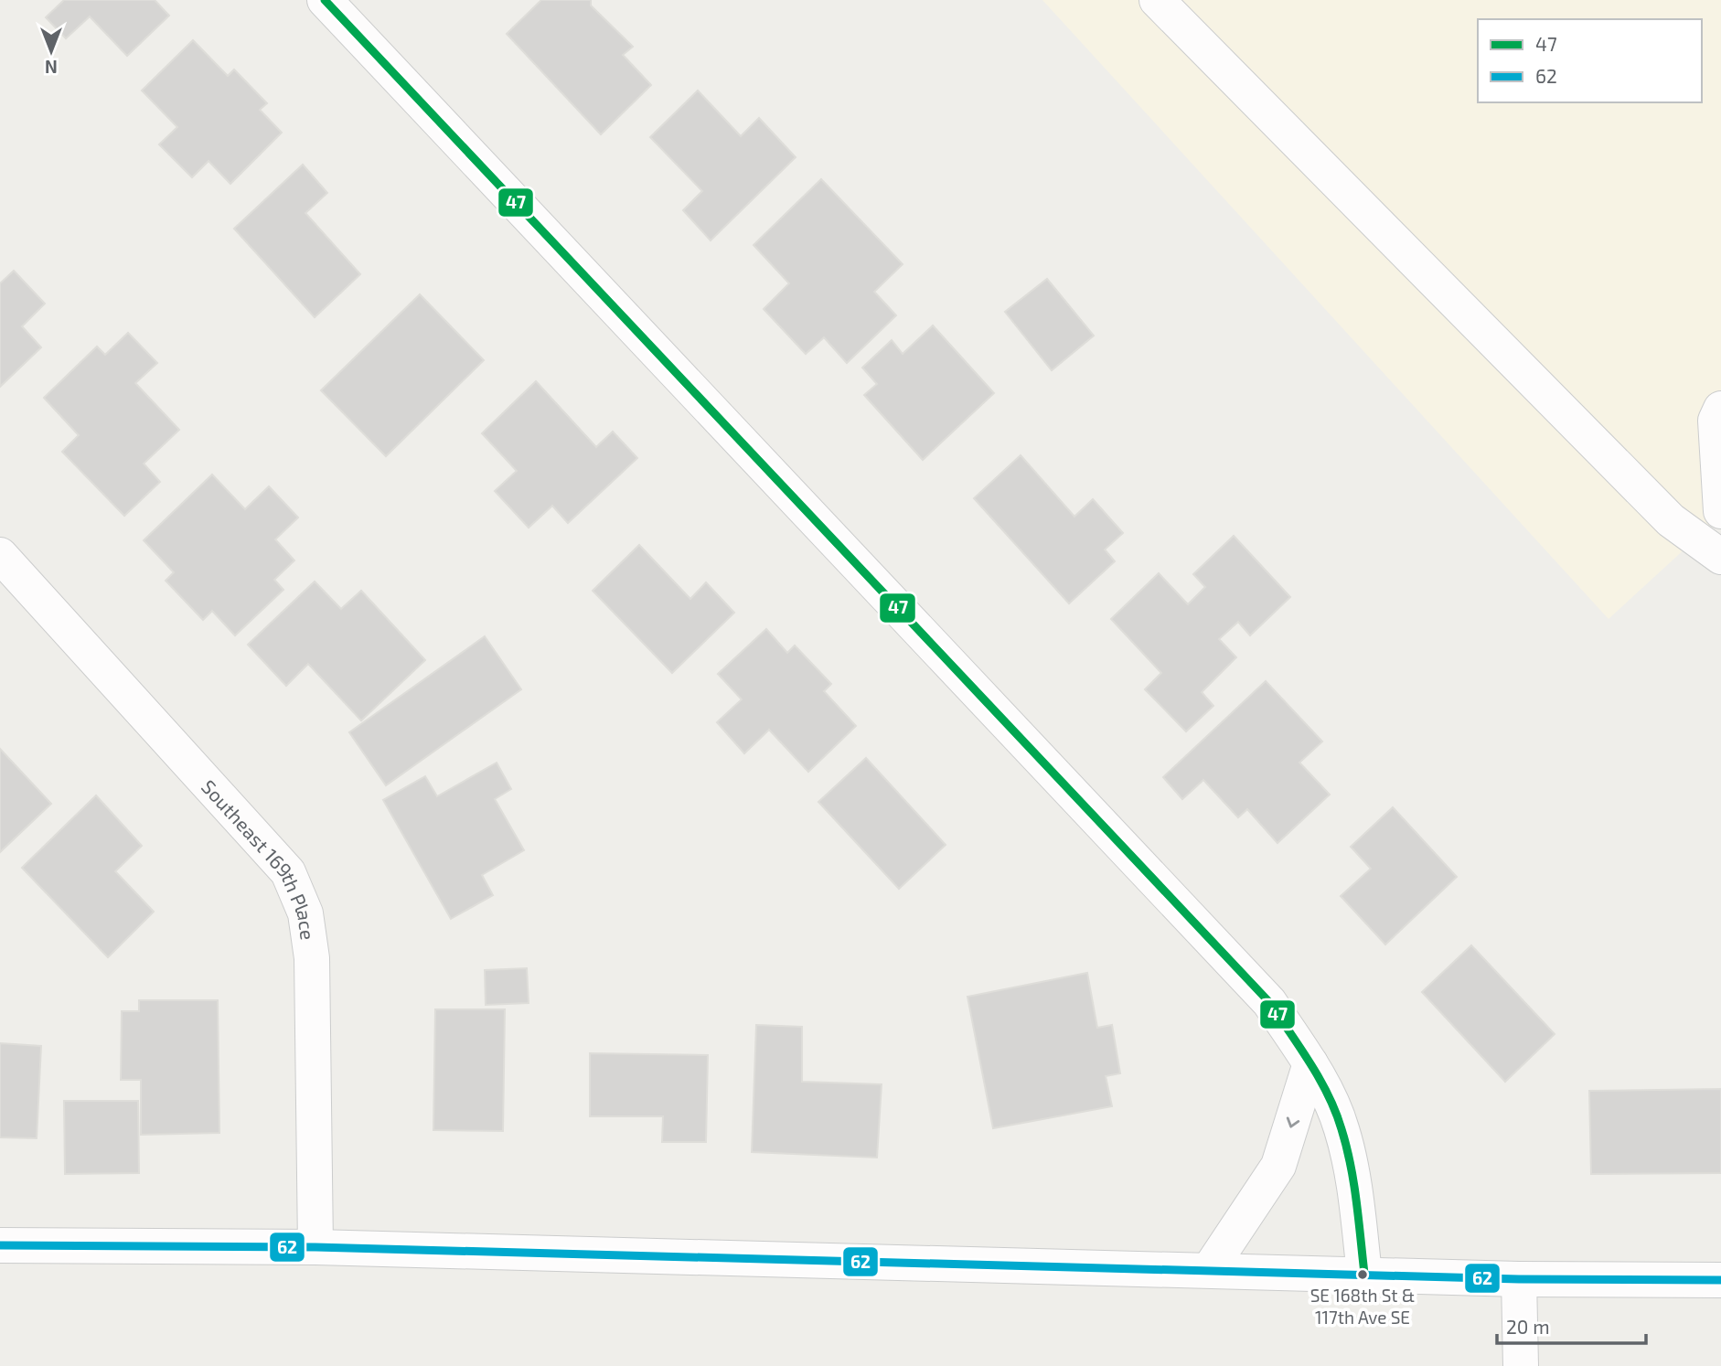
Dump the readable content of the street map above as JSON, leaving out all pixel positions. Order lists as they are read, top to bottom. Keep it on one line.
{"streets":{"street":["Southeast 169th Place"]},"places":["SE 168th St & 117th Ave SE"],"lines":["transit line 47","transit line 62"],"legend":["47","62"],"scale_bar":"20 m","north":"bottom"}
